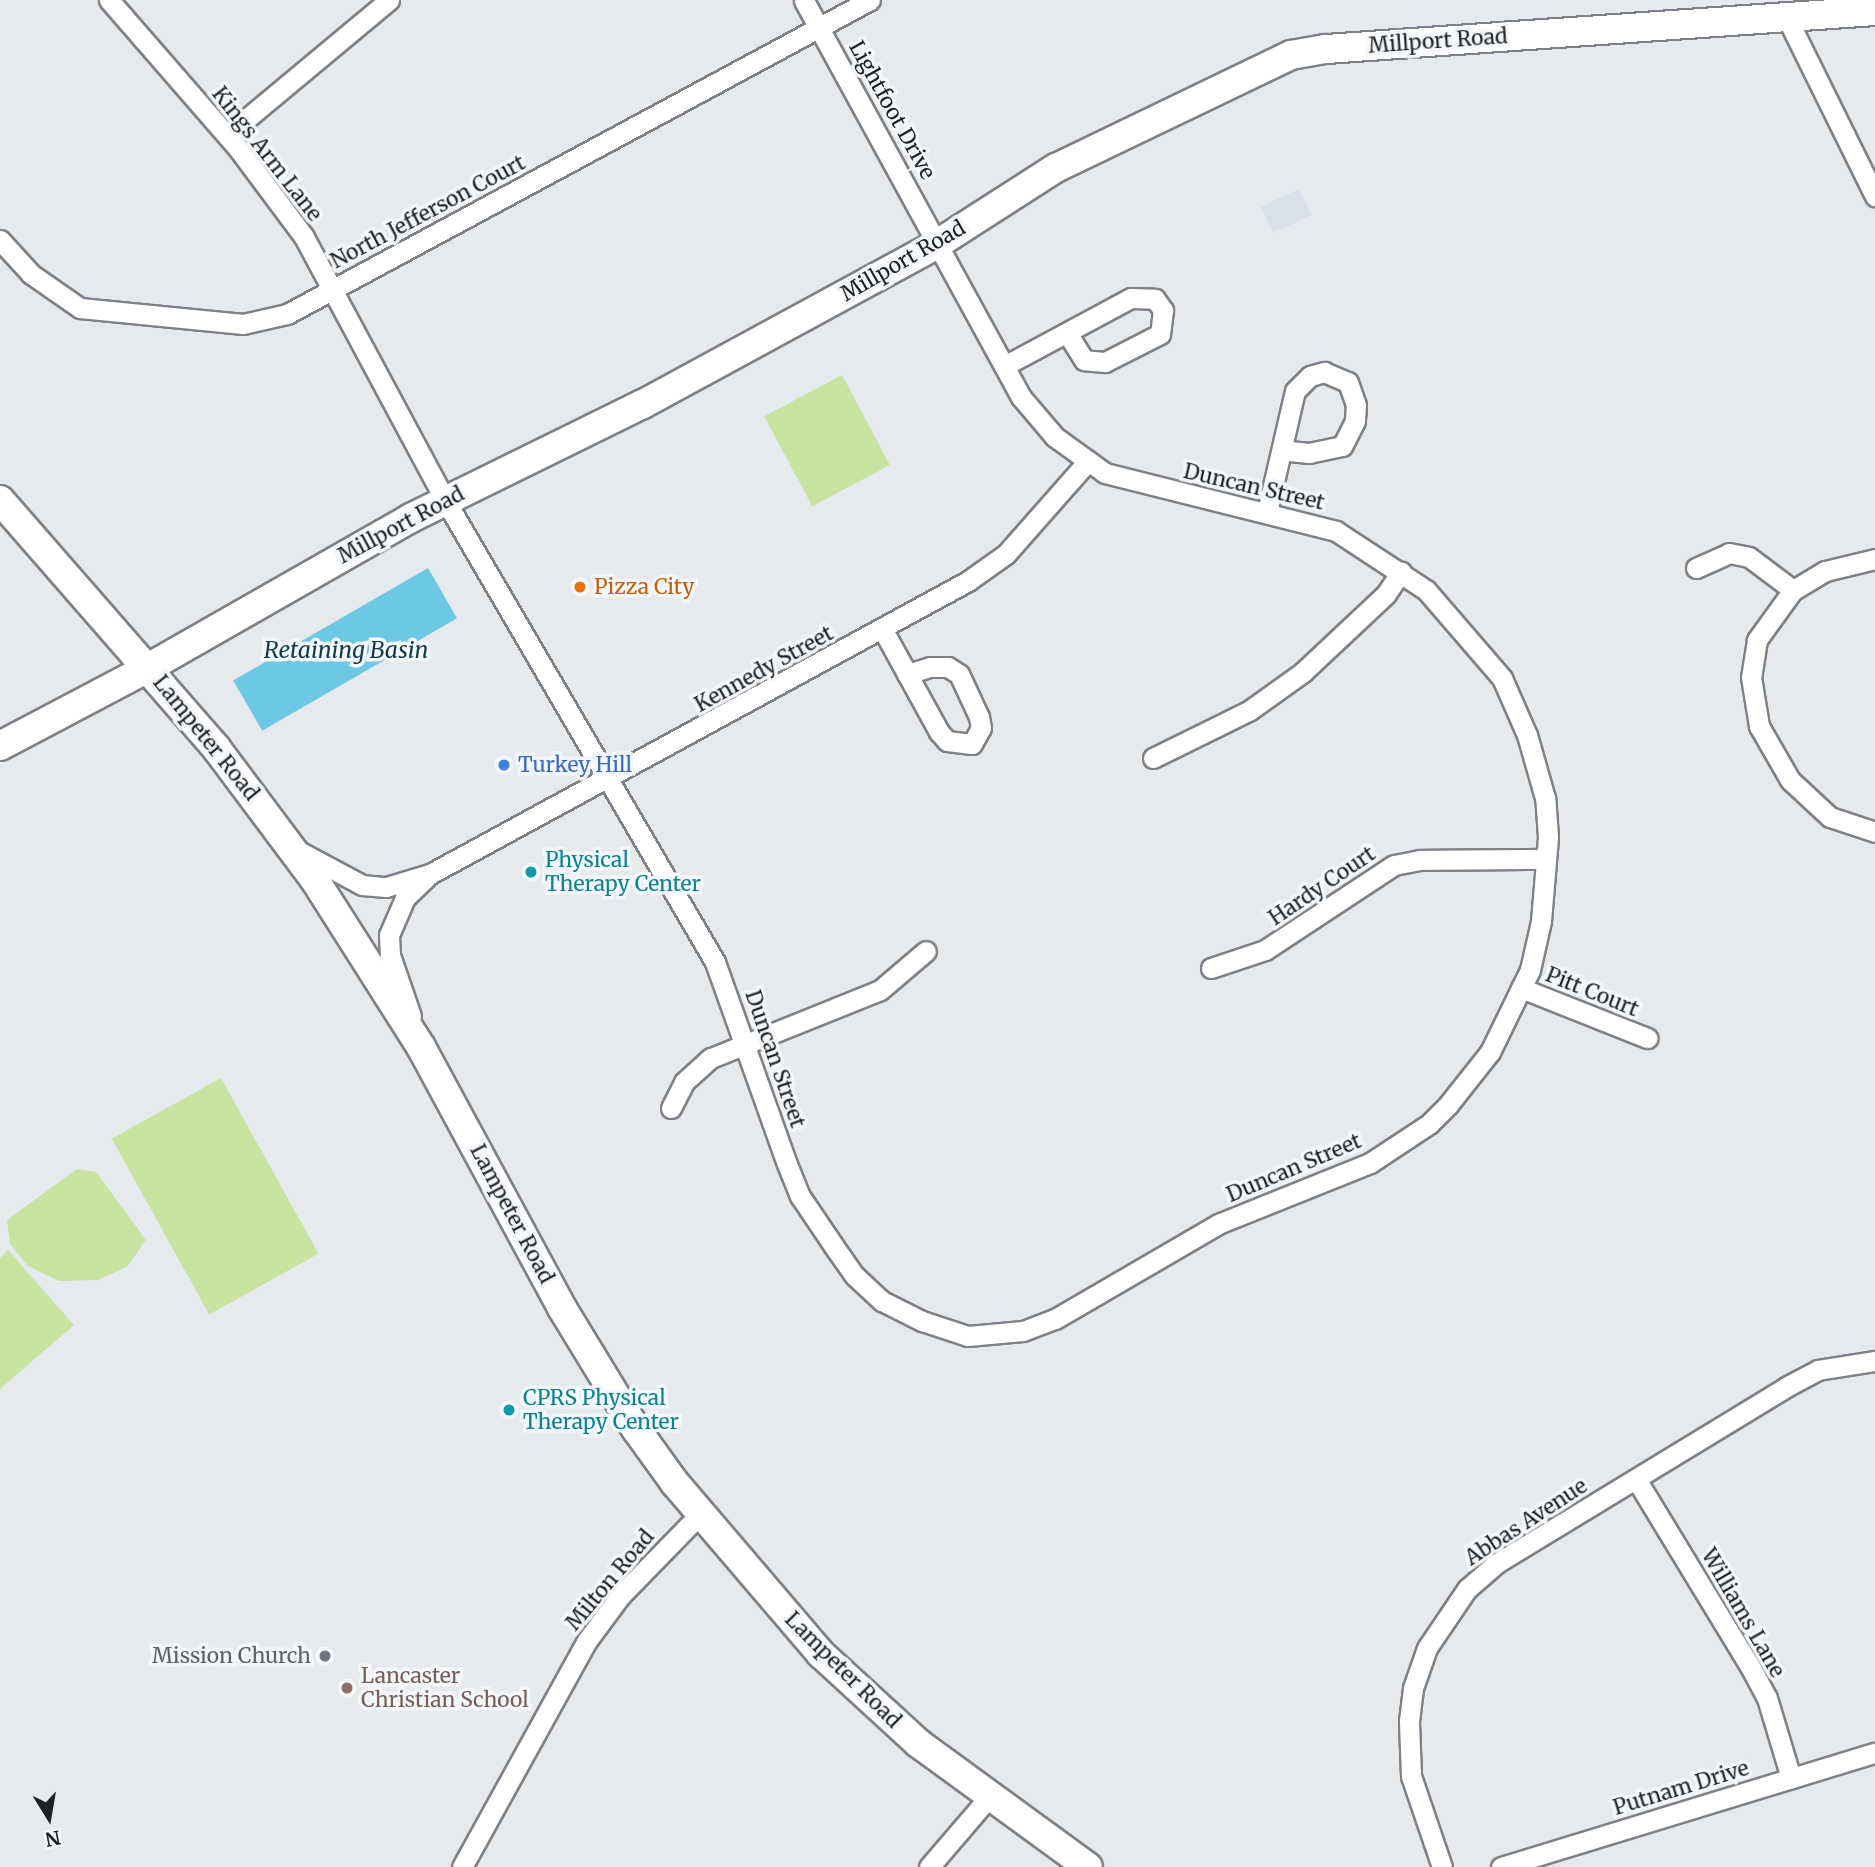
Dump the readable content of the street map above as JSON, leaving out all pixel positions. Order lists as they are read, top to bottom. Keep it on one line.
{"streets":{"main road":["Millport Road","Lampeter Road"],"street":["Lightfoot Drive","Kings Arm Lane","North Jefferson Court","Duncan Street","Kennedy Street","Hardy Court","Pitt Court","Abbas Avenue","Milton Road","Williams Lane","Putnam Drive"]},"crossings":[["Millport Road","Lightfoot Drive"],["Millport Road","Kings Arm Lane"],["Millport Road","Duncan Street"],["Millport Road","Lampeter Road"],["Lightfoot Drive","North Jefferson Court"],["Lightfoot Drive","Duncan Street"],["Kings Arm Lane","North Jefferson Court"],["Kings Arm Lane","Duncan Street"],["Duncan Street","Kennedy Street"],["Duncan Street","Hardy Court"],["Duncan Street","Pitt Court"],["Kennedy Street","Lampeter Road"],["Lampeter Road","Milton Road"],["Abbas Avenue","Williams Lane"],["Williams Lane","Putnam Drive"]],"water":["Retaining Basin"],"places":["Pizza City","Turkey Hill","Physical Therapy Center","CPRS Physical Therapy Center","Mission Church","Lancaster Christian School"],"north":"bottom"}
